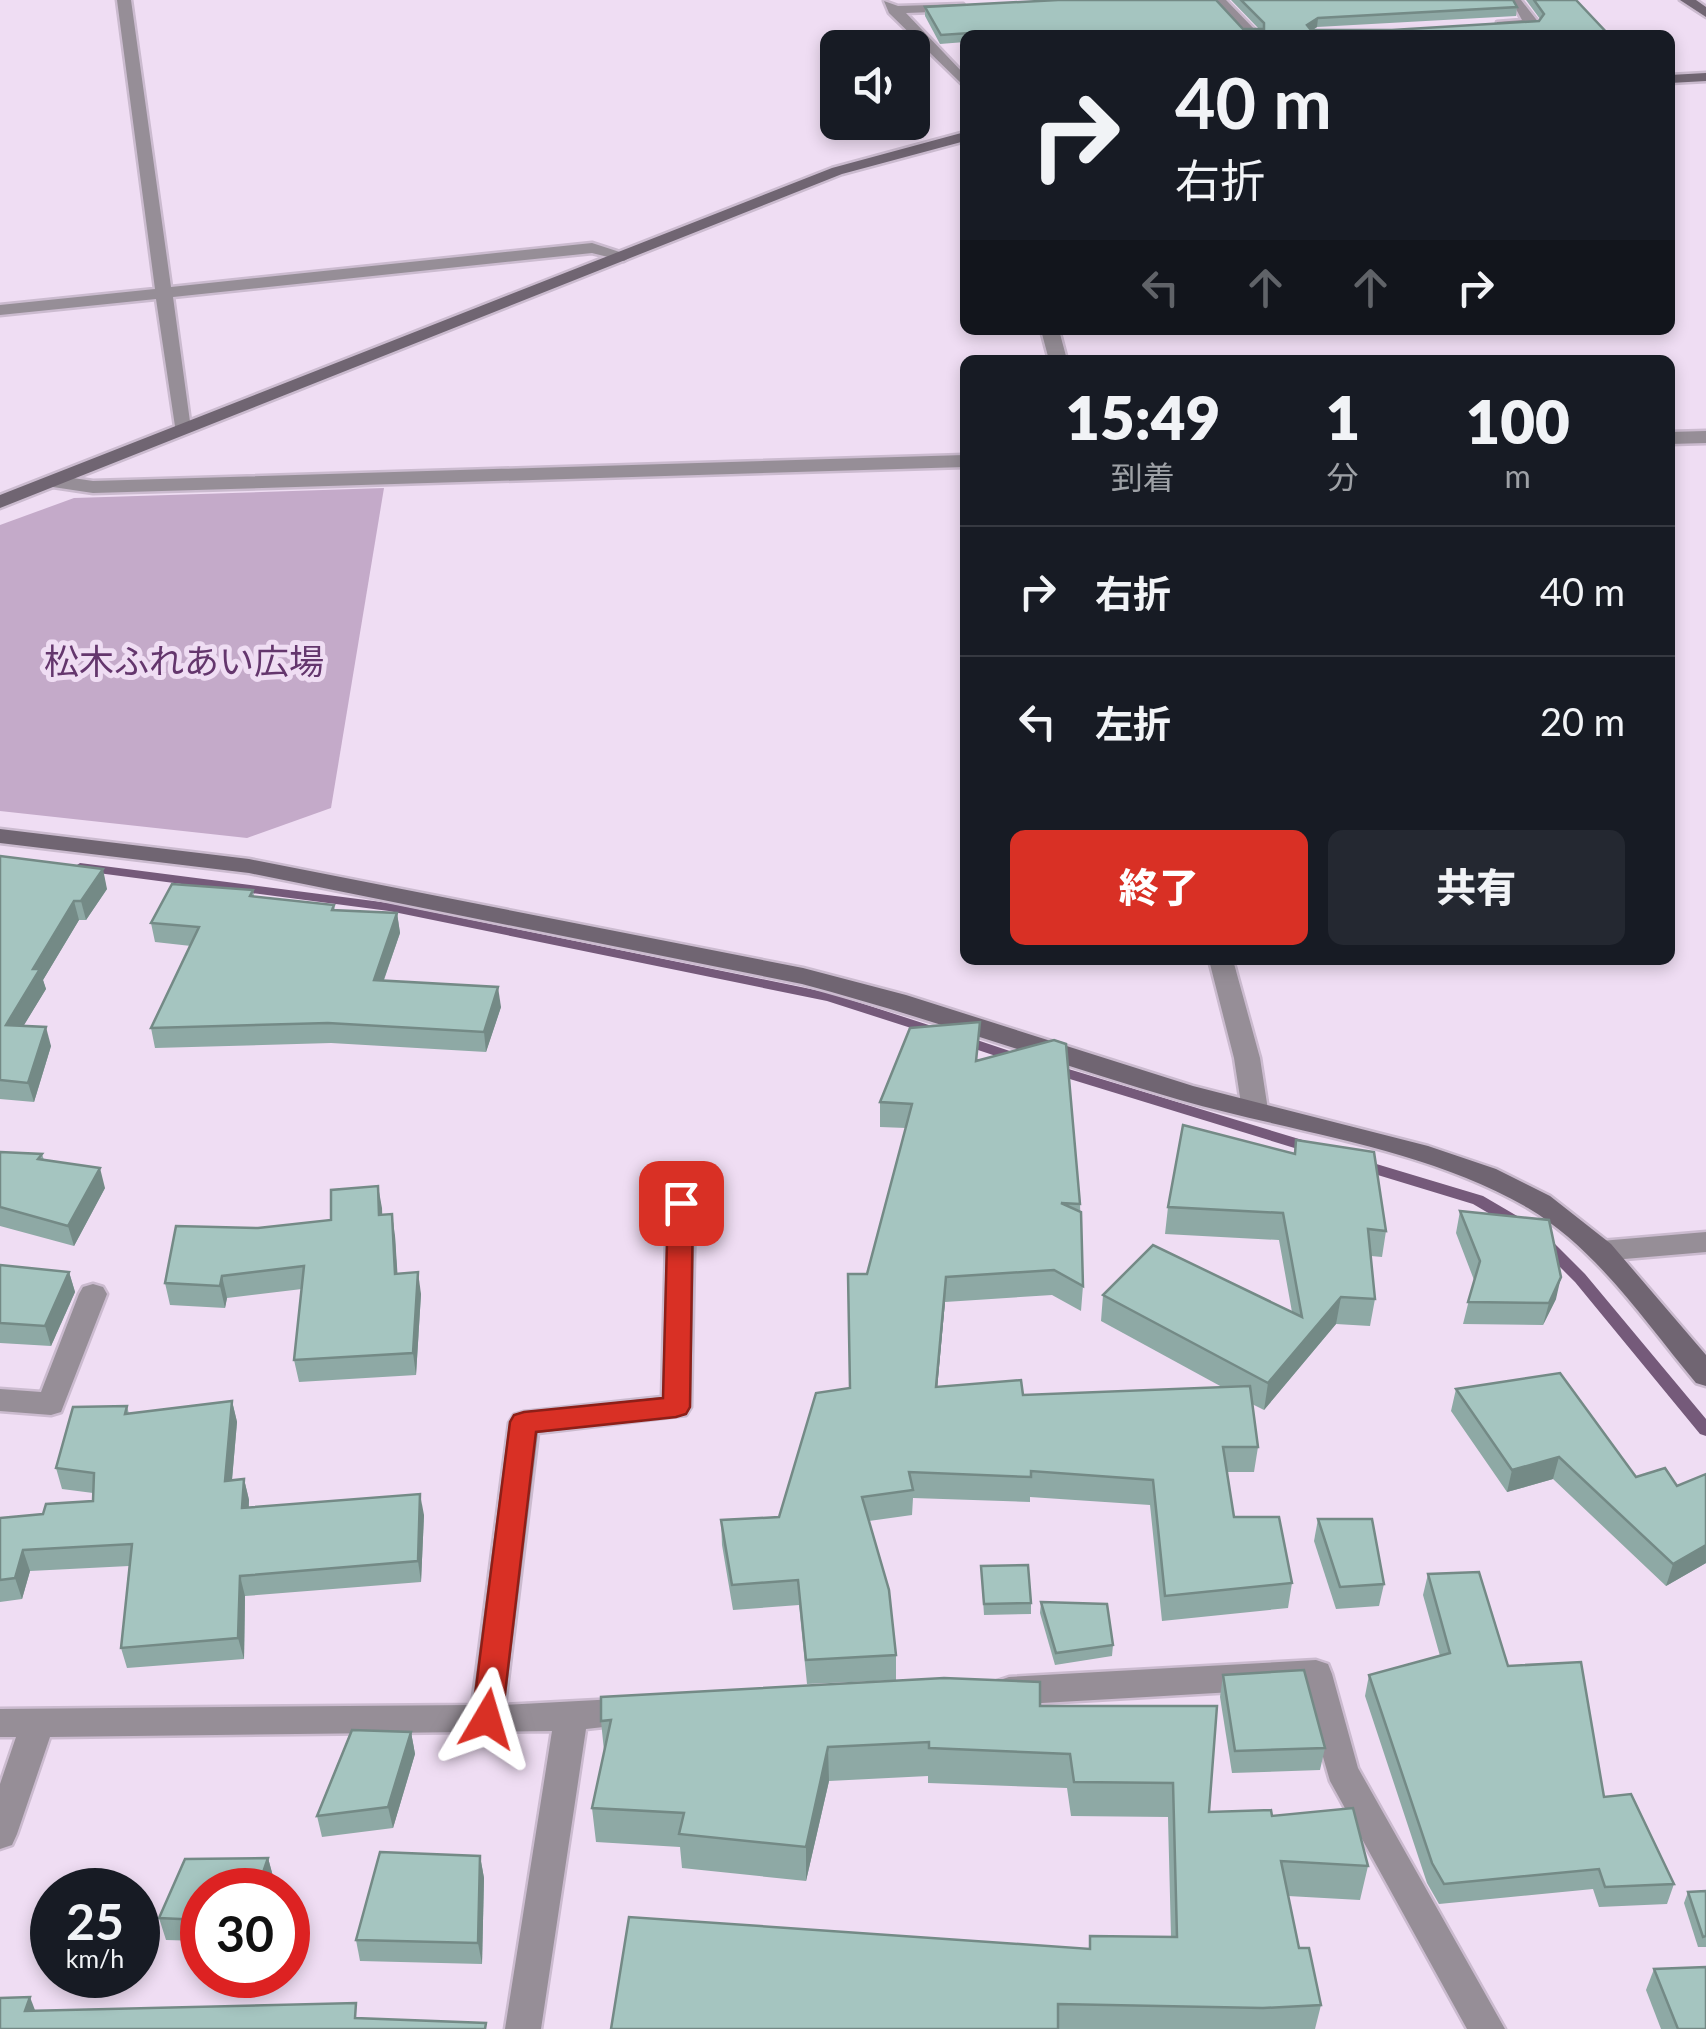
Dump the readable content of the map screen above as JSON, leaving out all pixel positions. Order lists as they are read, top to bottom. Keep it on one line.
{"parks":["松木ふれあい広場"],"page":{"turn":["40 m","右折"],"eta":["15:49","到着","1","分","100","m"],"list":[{"name":"右折","value":"40 m"},{"name":"左折","value":"20 m"}],"buttons":["終了","共有"],"speed":"25 km/h","limit":"30"}}
